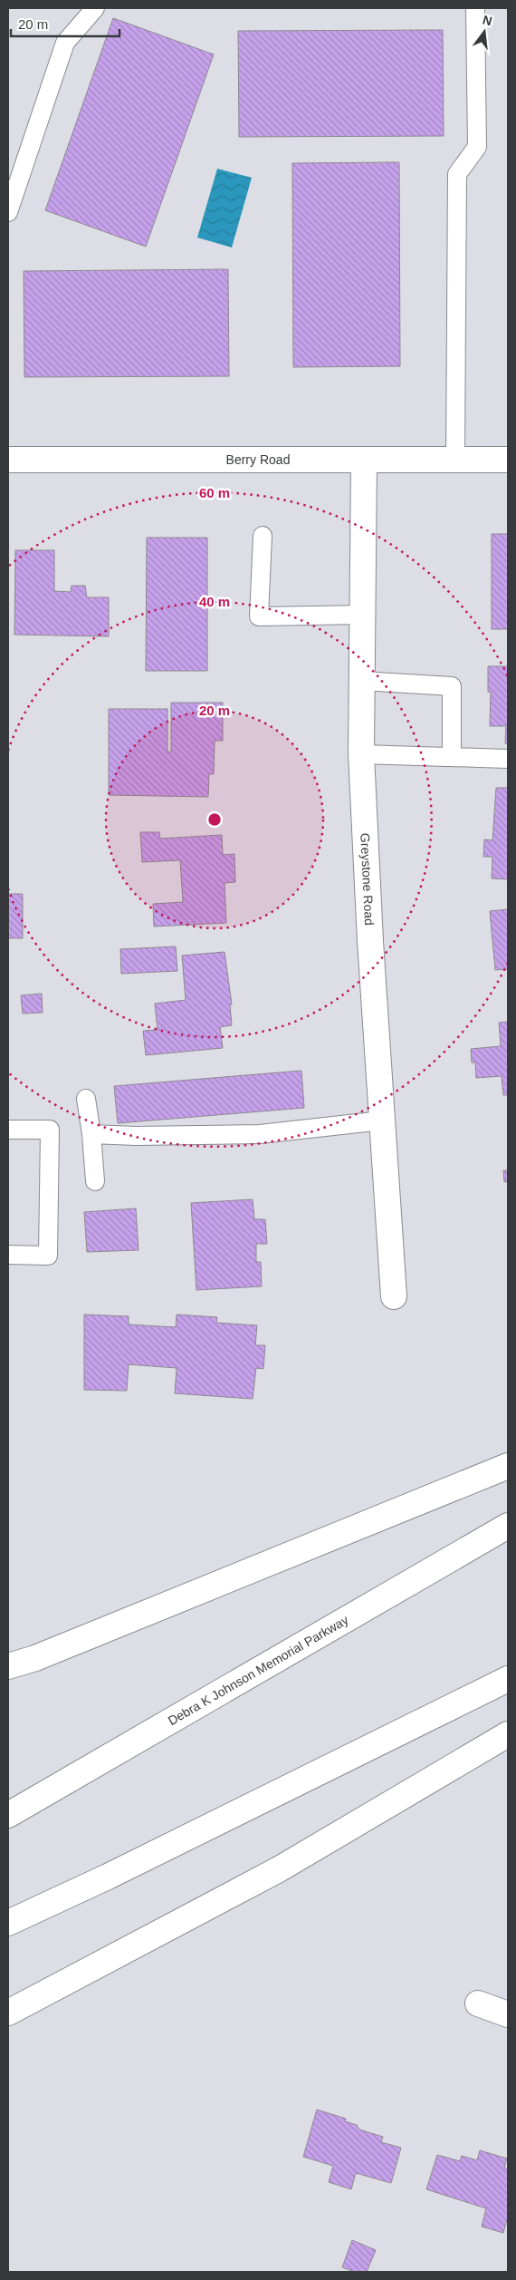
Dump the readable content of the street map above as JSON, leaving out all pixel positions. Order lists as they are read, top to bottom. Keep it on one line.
{"streets":{"main road":["Berry Road","Greystone Road","Debra K Johnson Memorial Parkway"]},"crossings":[["Berry Road","Greystone Road"]],"scale_bar":"20 m","north":"top","rings":["60 m","40 m","20 m"]}
